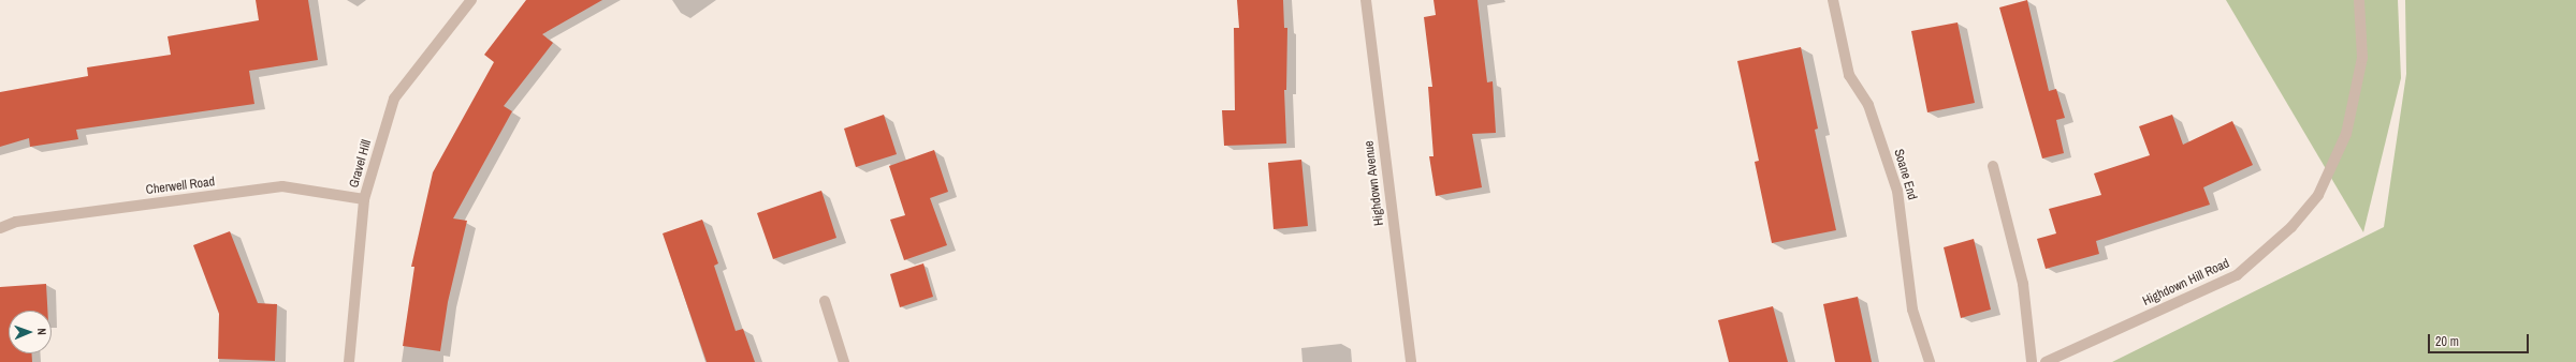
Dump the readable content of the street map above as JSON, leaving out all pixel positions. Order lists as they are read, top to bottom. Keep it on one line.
{"streets":{"street":["Gravel Hill","Soane End","Highdown Avenue","Cherwell Road","Highdown Hill Road"]},"crossings":[["Gravel Hill","Cherwell Road"]],"scale_bar":"20 m","north":"right"}
